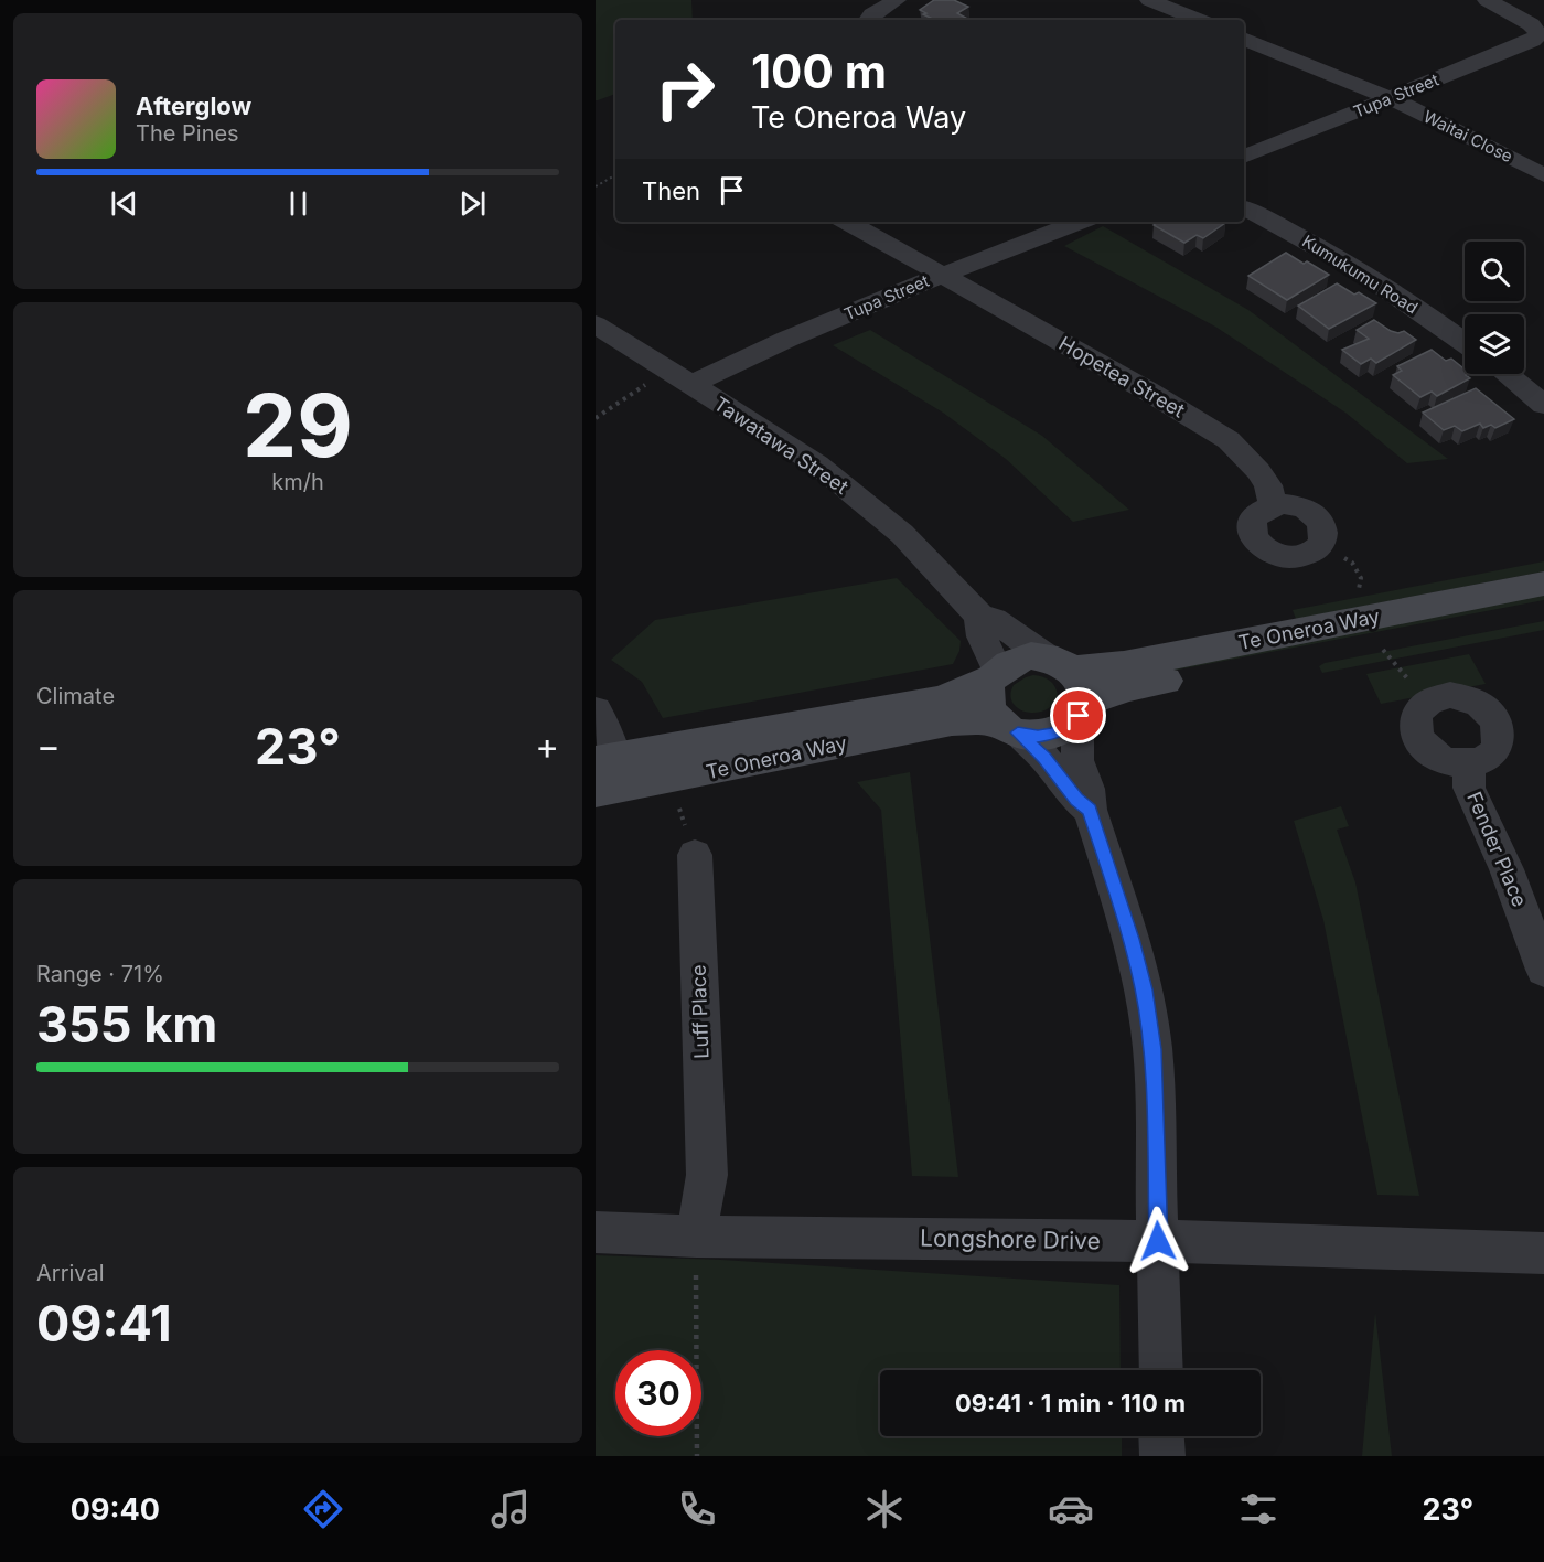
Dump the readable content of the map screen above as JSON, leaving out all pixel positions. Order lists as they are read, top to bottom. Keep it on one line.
{"streets":{"street":["Tupa Street","Waitai Close","Kumukumu Road","Hopetea Street","Tawatawa Street","Te Oneroa Way","Fender Place","Luff Place","Longshore Drive"]},"crossings":[["Tupa Street","Waitai Close"],["Tupa Street","Hopetea Street"],["Tupa Street","Tawatawa Street"],["Tawatawa Street","Te Oneroa Way"],["Luff Place","Longshore Drive"]],"page":{"turn":["100 m","Te Oneroa Way"],"song":["Afterglow","The Pines"],"then":"Then","tile":[["29","km/h"],"Climate",["Range · 71%","355 km"],["Arrival","09:41"]],"heat":["−","23°","+"],"limit":"30","trip":"09:41 · 1 min · 110 m","tabs":["09:40","23°"]}}
